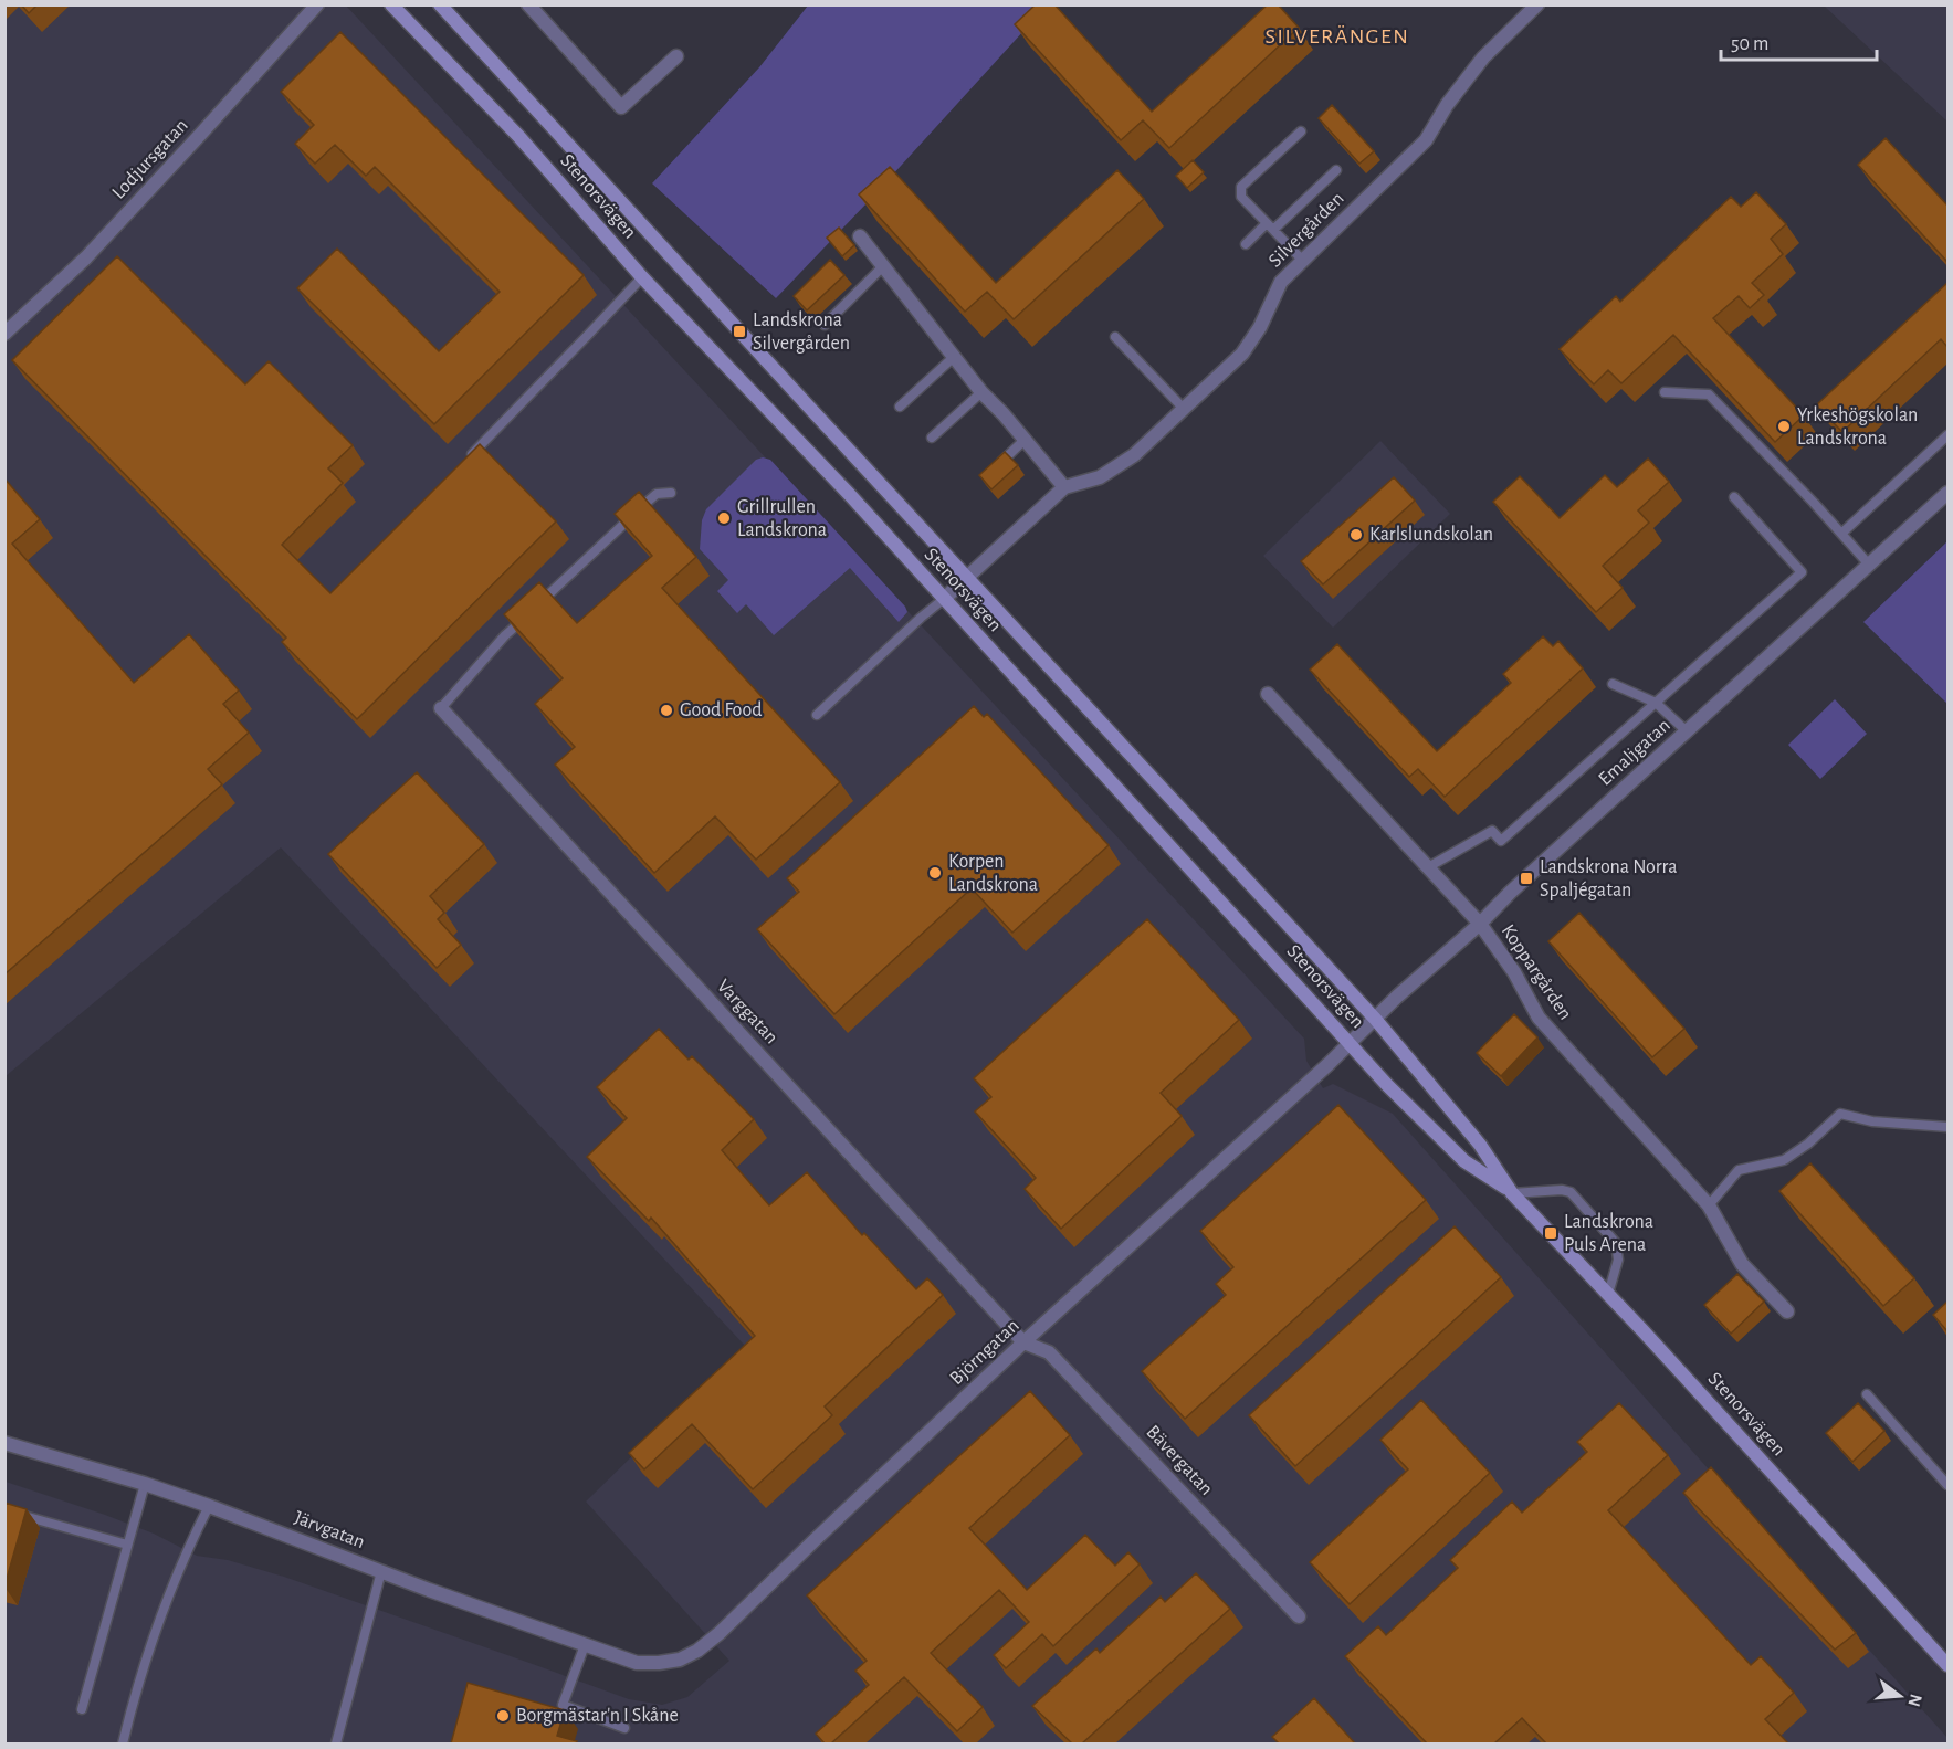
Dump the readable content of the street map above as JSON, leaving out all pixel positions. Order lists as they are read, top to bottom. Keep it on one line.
{"streets":{"street":["Lodjursgatan","Stenorsvägen","Silvergården","Emaljgatan","Koppargården","Varggatan","Björngatan","Bävergatan","Järvgatan"]},"crossings":[["Stenorsvägen","Silvergården"],["Stenorsvägen","Emaljgatan"],["Stenorsvägen","Björngatan"],["Emaljgatan","Koppargården"],["Emaljgatan","Björngatan"],["Varggatan","Björngatan"],["Varggatan","Bävergatan"],["Björngatan","Bävergatan"],["Björngatan","Järvgatan"]],"districts":["SILVERÄNGEN"],"places":{"transit":["Landskrona Silvergården","Landskrona Norra Spaljégatan","Landskrona Puls Arena"],"other":["Yrkeshögskolan Landskrona","Grillrullen Landskrona","Karlslundskolan","Good Food","Korpen Landskrona","Borgmästar'n I Skåne"]},"scale_bar":"50 m","north":"right"}
